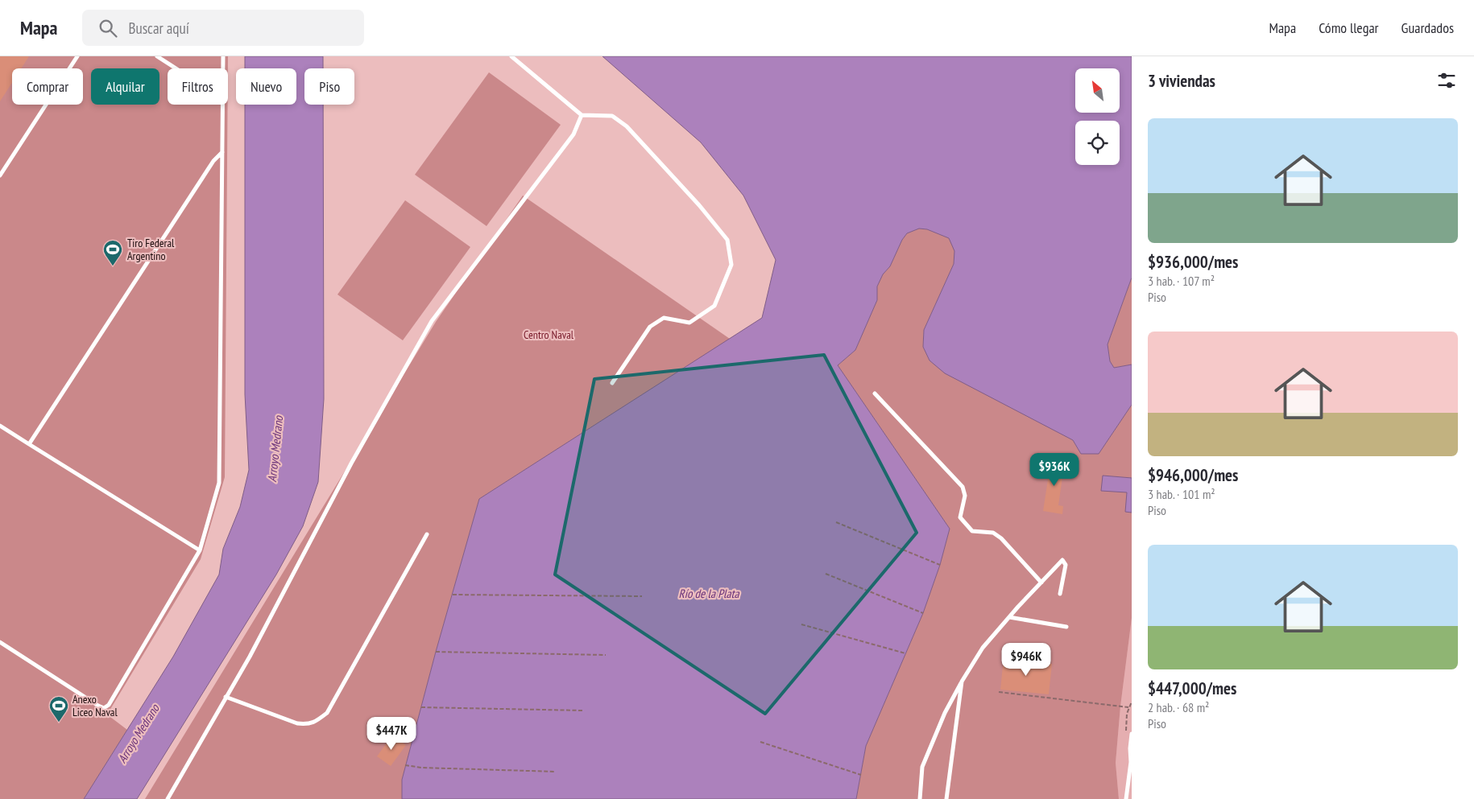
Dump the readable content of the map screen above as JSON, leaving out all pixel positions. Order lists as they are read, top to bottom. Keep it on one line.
{"water":["Arroyo Medrano","Río de la Plata"],"parks":["Centro Naval"],"places":{"sports":["Tiro Federal Argentino","Anexo Liceo Naval"]},"north":"top left","page":{"header":"Mapa","search":"Buscar aquí","nav":["Mapa","Cómo llegar","Guardados"],"heading":"3 viviendas","chip":["Comprar","Alquilar","Filtros","Nuevo","Piso"],"list":[{"name":"$936,000/mes","note":"3 hab. · 107 m² · Piso"},{"name":"$946,000/mes","note":"3 hab. · 101 m² · Piso"},{"name":"$447,000/mes","note":"2 hab. · 68 m² · Piso"}],"price":["$936K","$946K","$447K"]}}
